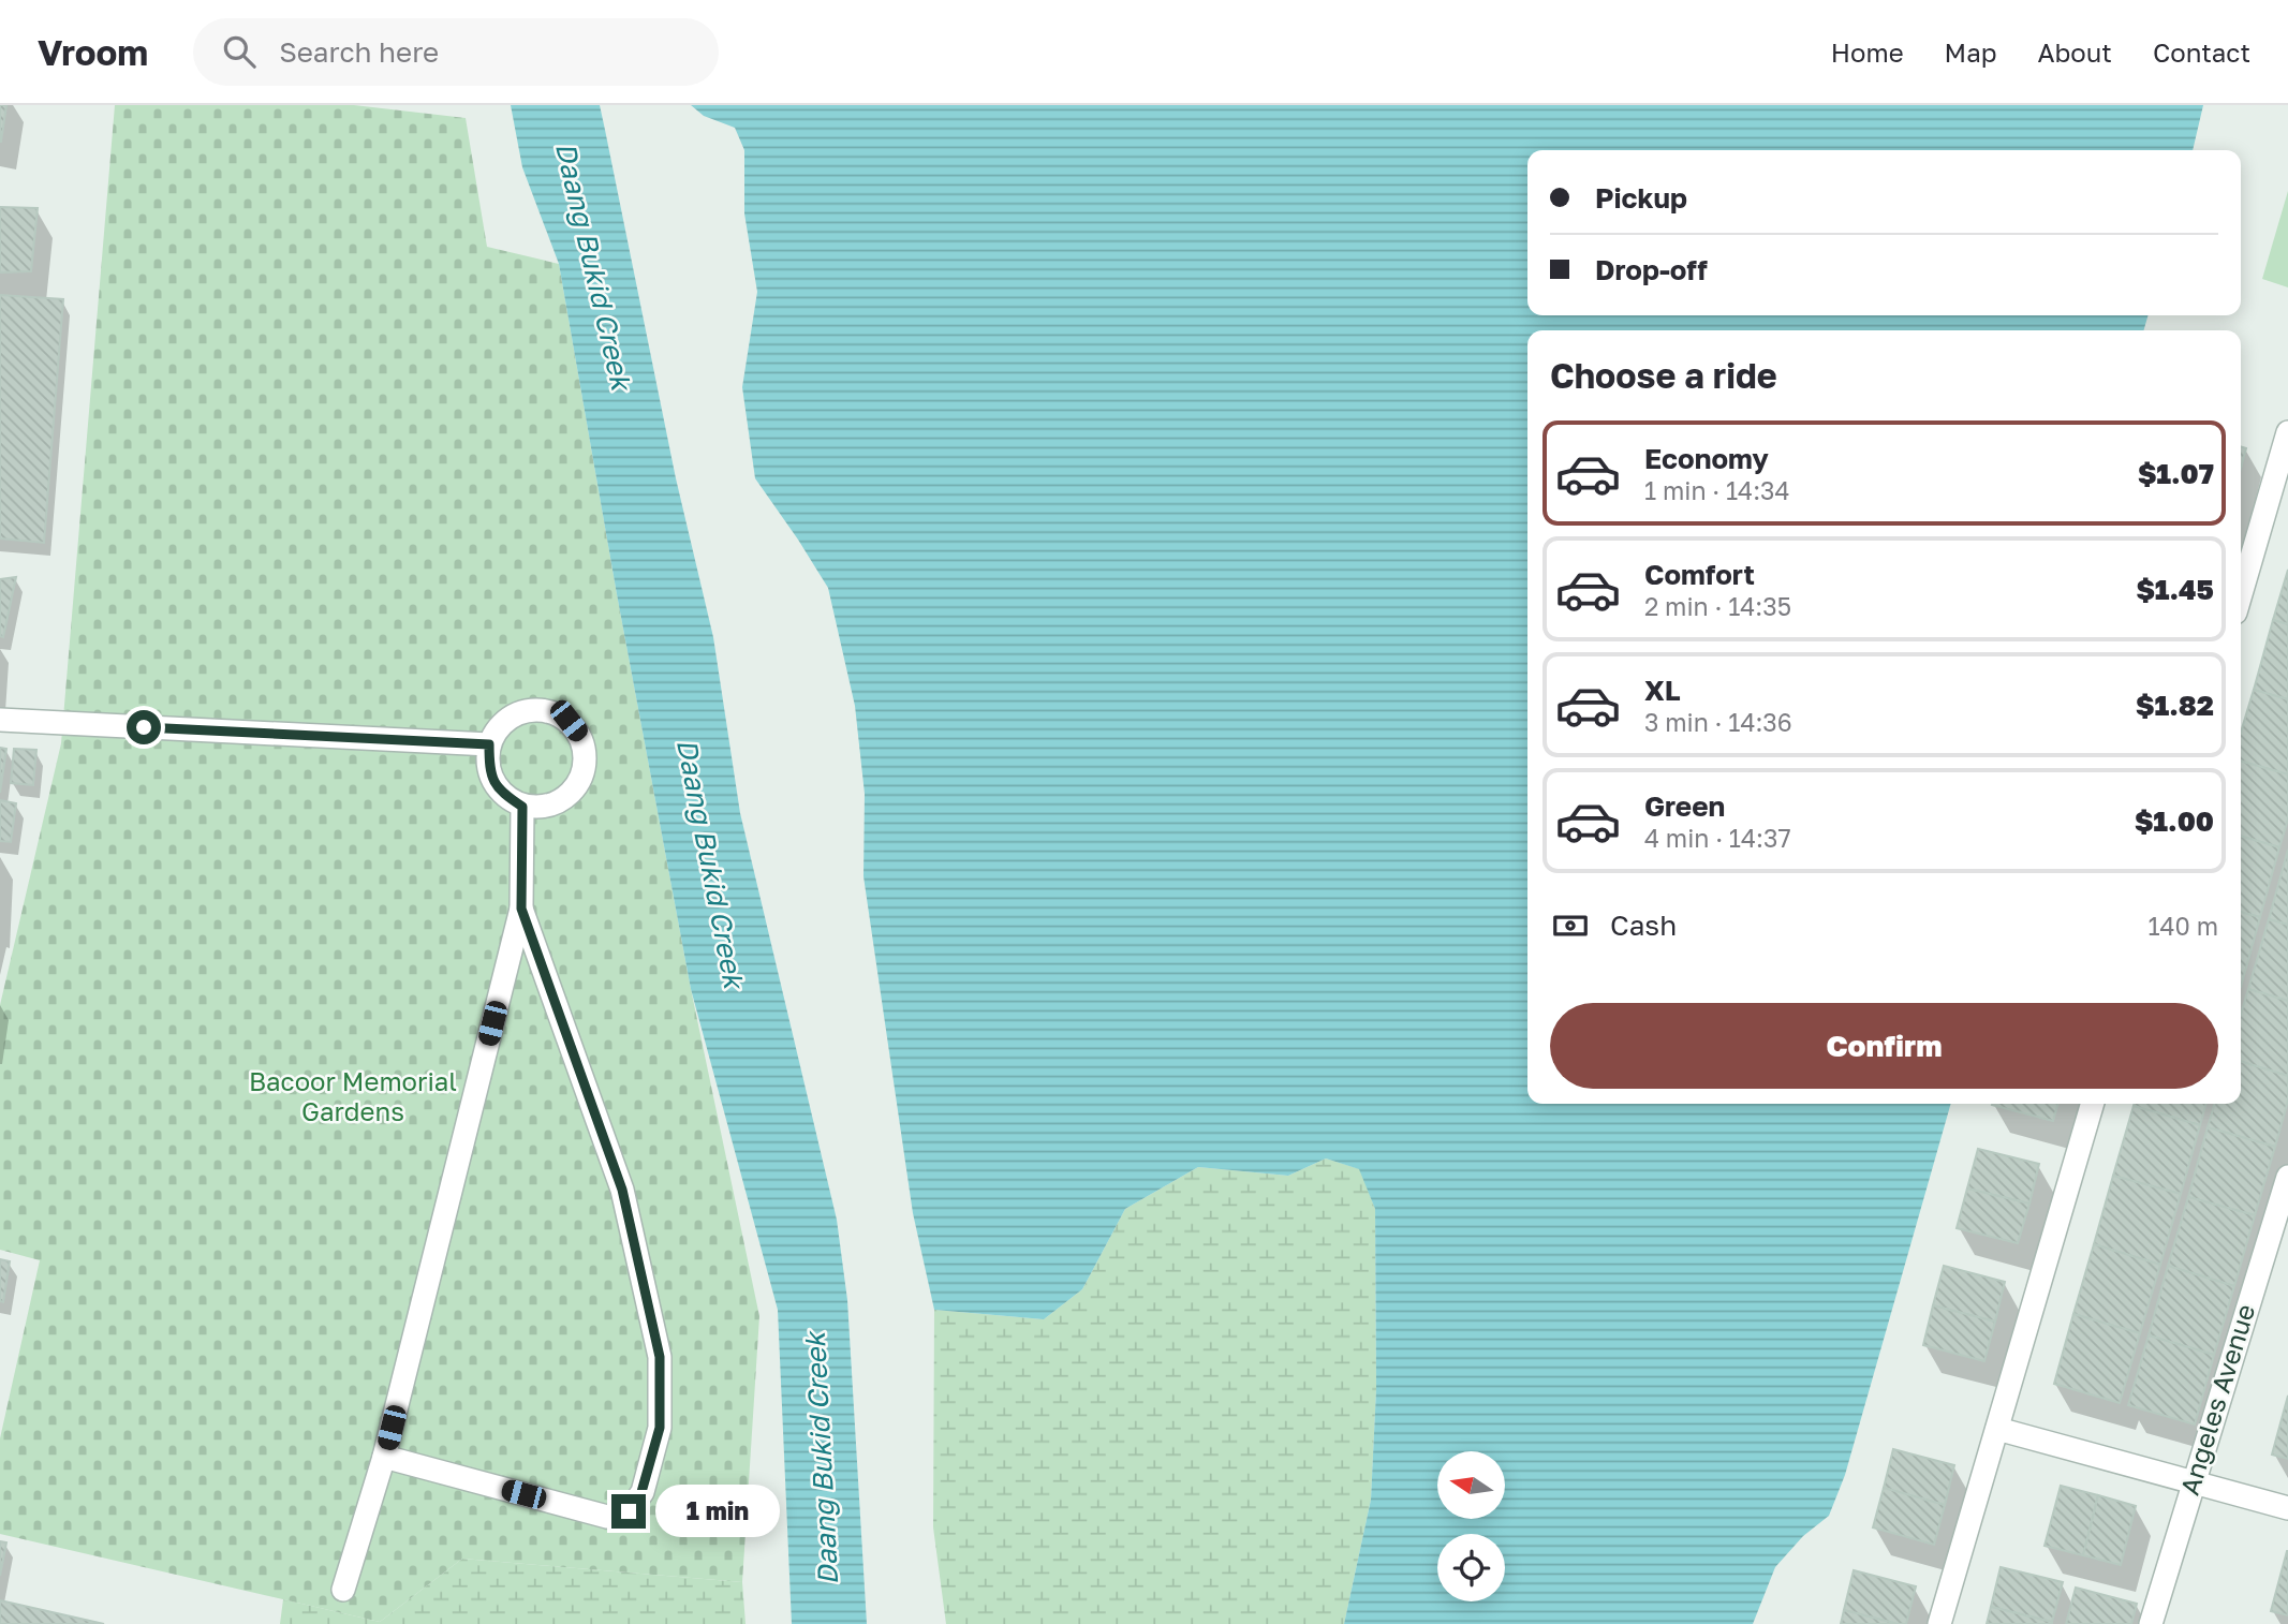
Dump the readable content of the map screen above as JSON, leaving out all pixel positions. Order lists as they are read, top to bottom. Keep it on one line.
{"streets":{"street":["Angeles Avenue"]},"water":["Daang Bukid Creek"],"parks":["Bacoor Memorial Gardens"],"north":"left","page":{"header":"Vroom","search":"Search here","nav":["Home","Map","About","Contact"],"banner":["Pickup","Drop-off"],"heading":"Choose a ride","list":[{"name":"Economy","note":"1 min · 14:34","value":"$1.07"},{"name":"Comfort","note":"2 min · 14:35","value":"$1.45"},{"name":"XL","note":"3 min · 14:36","value":"$1.82"},{"name":"Green","note":"4 min · 14:37","value":"$1.00"}],"pay":["Cash","140 m"],"buttons":"Confirm","bubble":"1 min"}}
